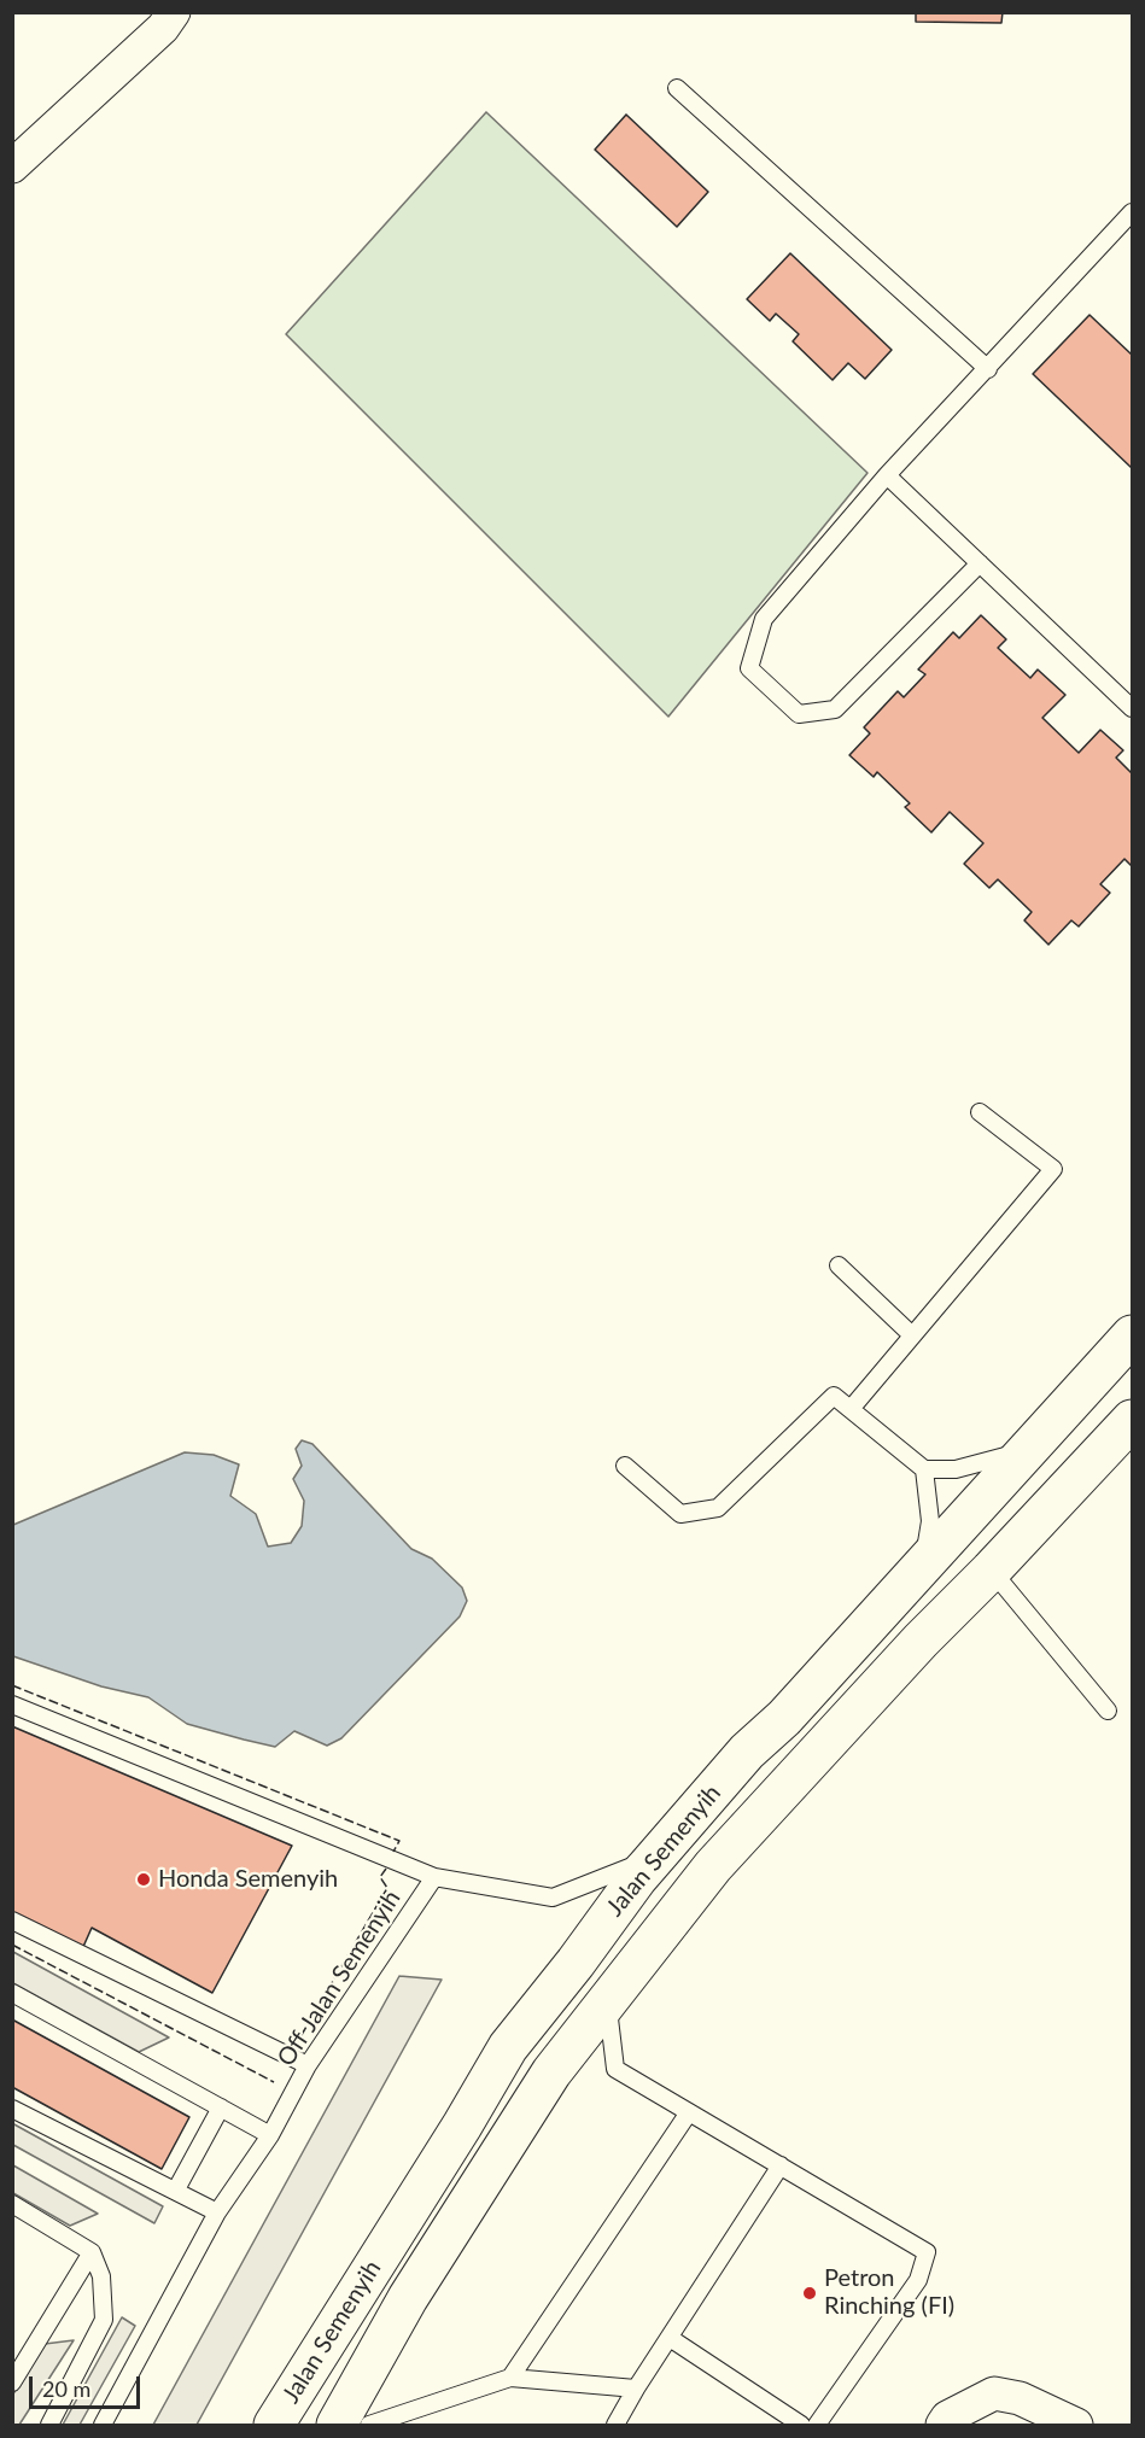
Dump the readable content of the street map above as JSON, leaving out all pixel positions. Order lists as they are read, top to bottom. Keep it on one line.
{"streets":{"main road":["Jalan Semenyih"],"lane":["Off Jalan Semenyih"]},"places":["Honda Semenyih","Petron Rinching (FI)"],"scale_bar":"20 m"}
